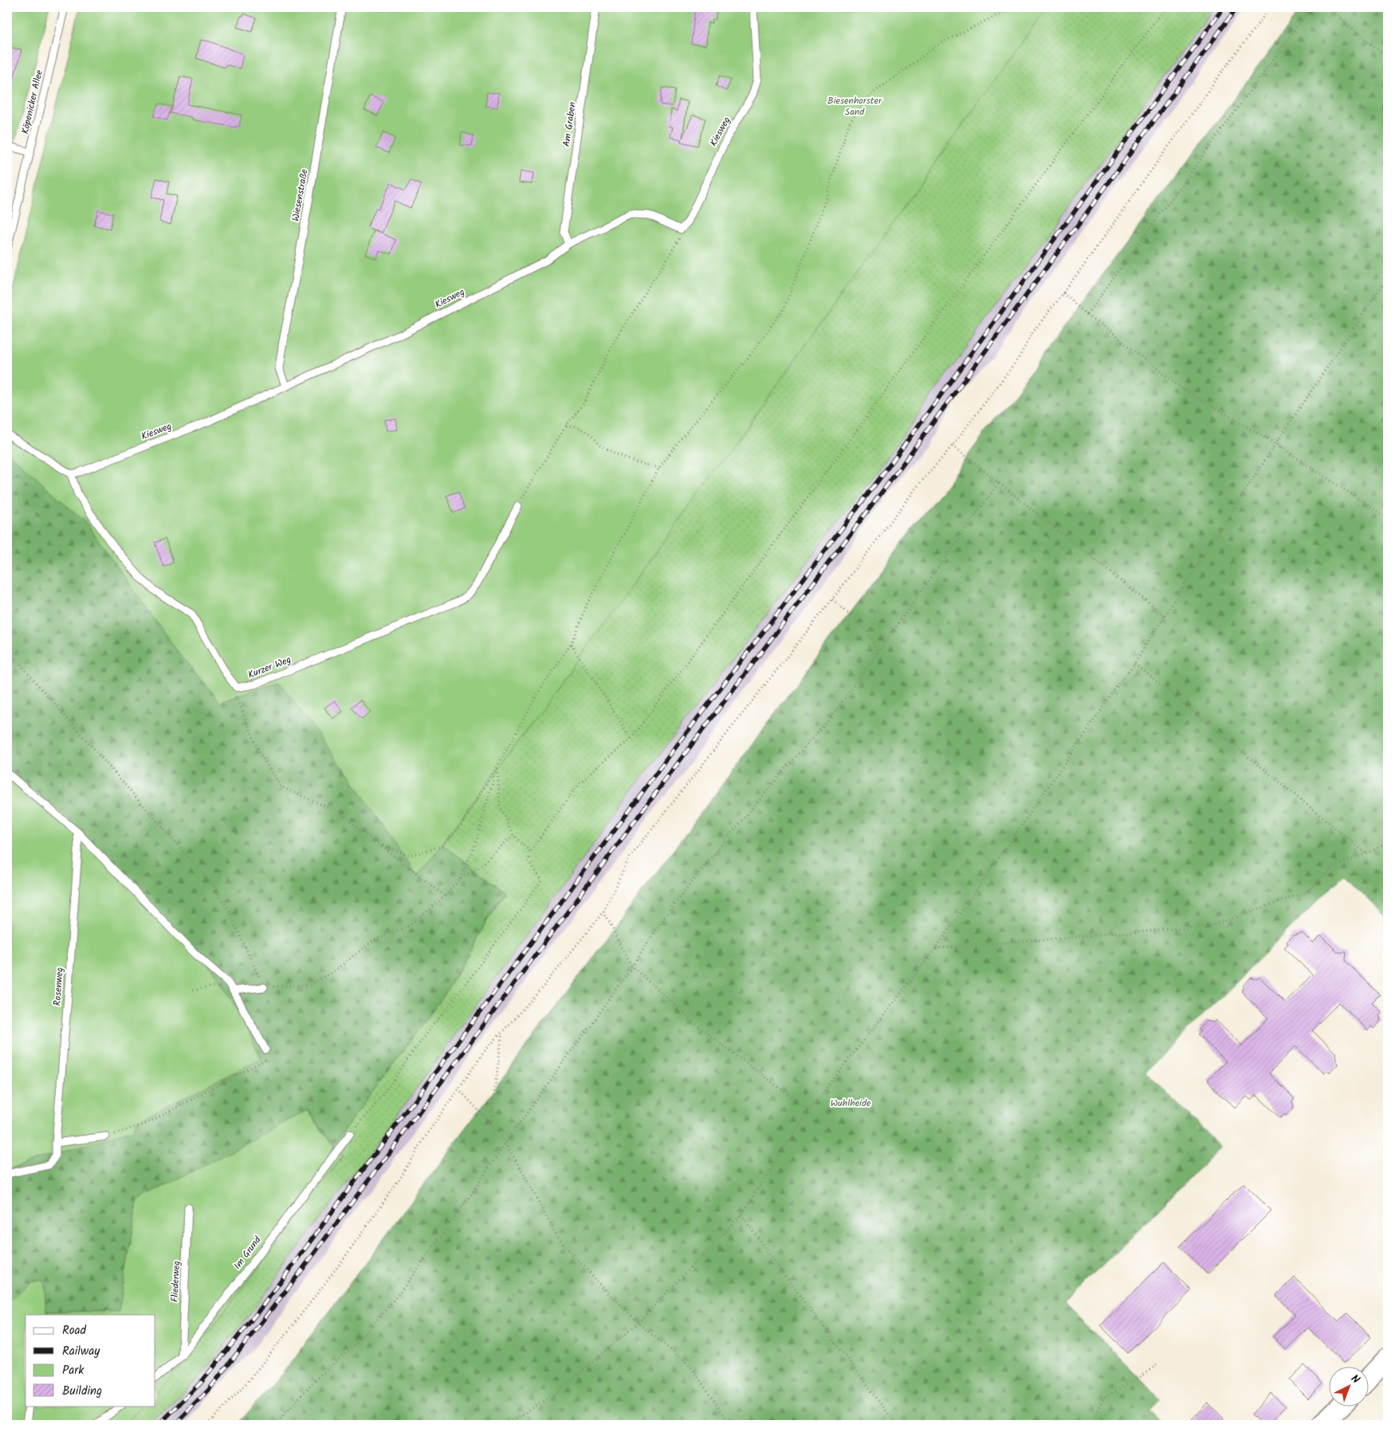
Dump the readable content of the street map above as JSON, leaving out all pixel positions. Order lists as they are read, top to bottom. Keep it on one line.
{"streets":{"lane":["Köpenicker Allee","Am Graben","Kiesweg","Wiesenstraße","Kurzer Weg","Rosenweg","Im Grund","Fliederweg"]},"crossings":[["Am Graben","Kiesweg"],["Kiesweg","Wiesenstraße"],["Kiesweg","Kurzer Weg"],["Im Grund","Fliederweg"]],"parks":["Biesenhorster Sand","Wuhlheide"],"legend":["Road","Railway","Park","Building"],"north":"top right"}
